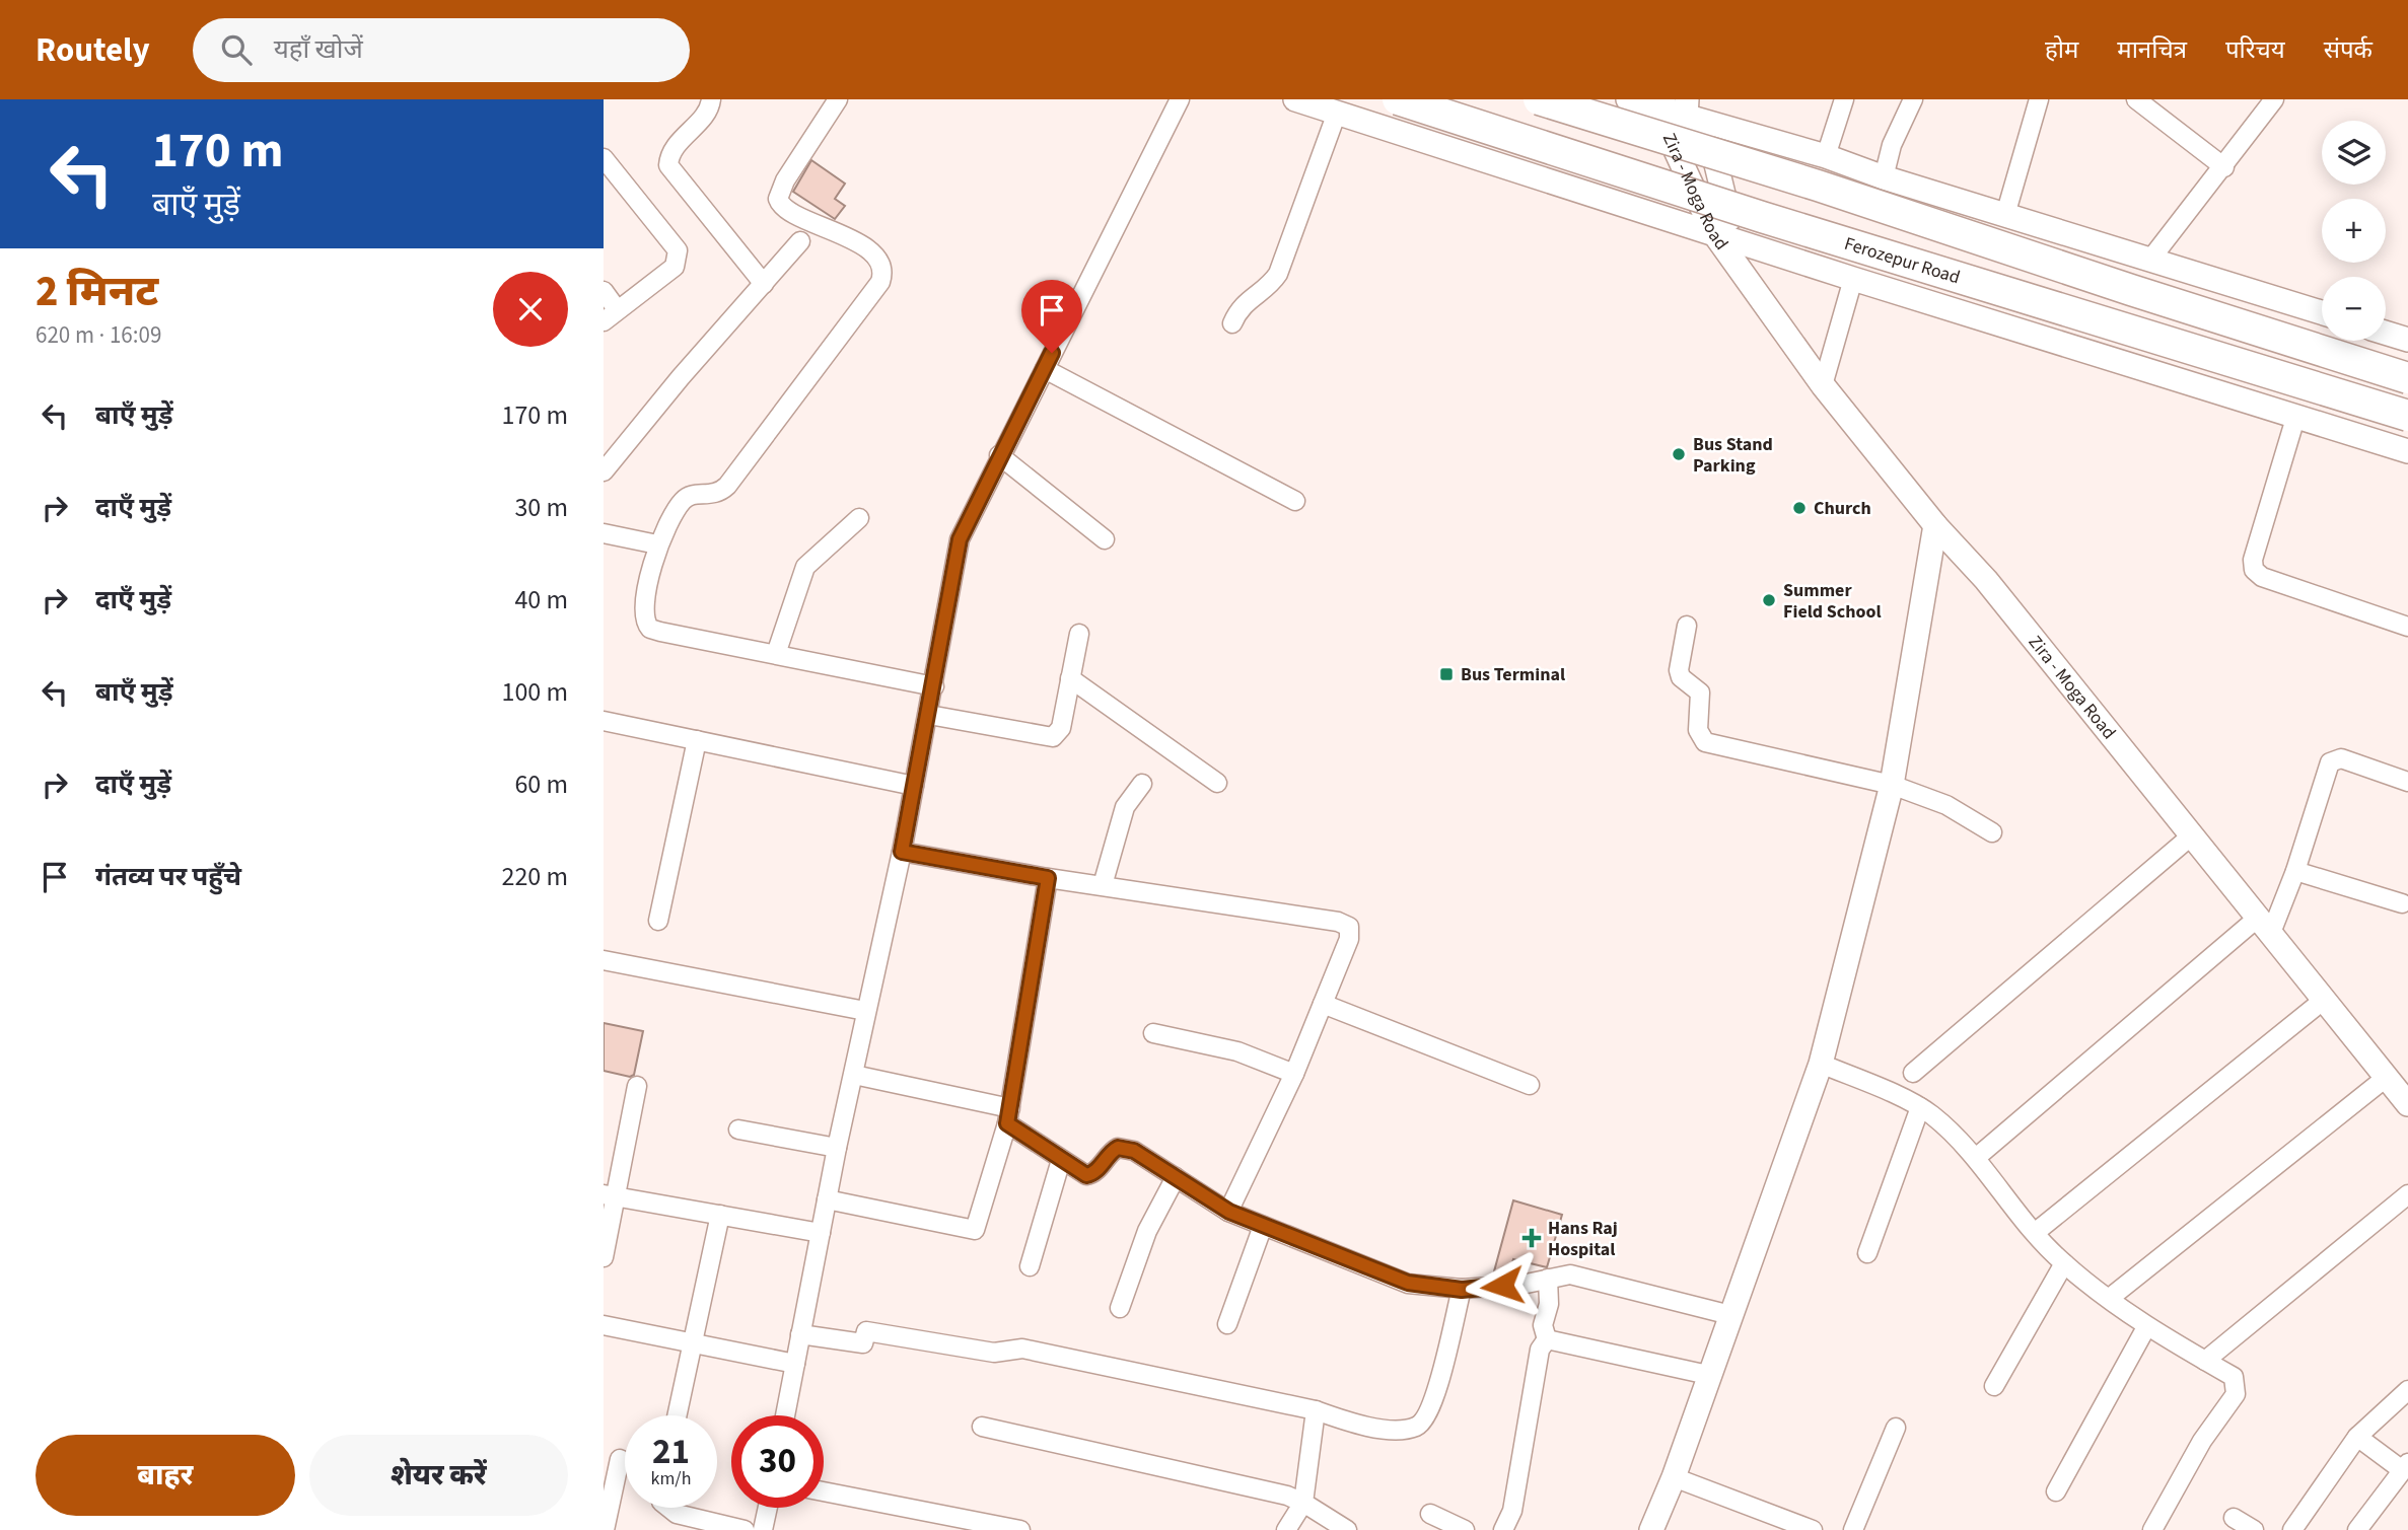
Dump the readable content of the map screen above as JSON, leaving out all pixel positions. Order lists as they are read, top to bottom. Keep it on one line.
{"streets":{"highway":["Ferozepur Road"],"street":["Zira - Moga Road"]},"places":{"other":["Bus Stand Parking","Church","Summer Field School"],"transit":["Bus Terminal"],"health":["Hans Raj Hospital"]},"page":{"header":"Routely","search":"यहाँ खोजें","nav":["होम","मानचित्र","परिचय","संपर्क"],"turn":["170 m","बाएँ मुड़ें"],"map_buttons":["+","−"],"heading":["2 मिनट","620 m · 16:09"],"list":[{"name":"बाएँ मुड़ें","value":"170 m"},{"name":"दाएँ मुड़ें","value":"30 m"},{"name":"दाएँ मुड़ें","value":"40 m"},{"name":"बाएँ मुड़ें","value":"100 m"},{"name":"दाएँ मुड़ें","value":"60 m"},{"name":"गंतव्य पर पहुँचे","value":"220 m"}],"speed":"21 km/h","limit":"30","buttons":["बाहर","शेयर करें"]}}
